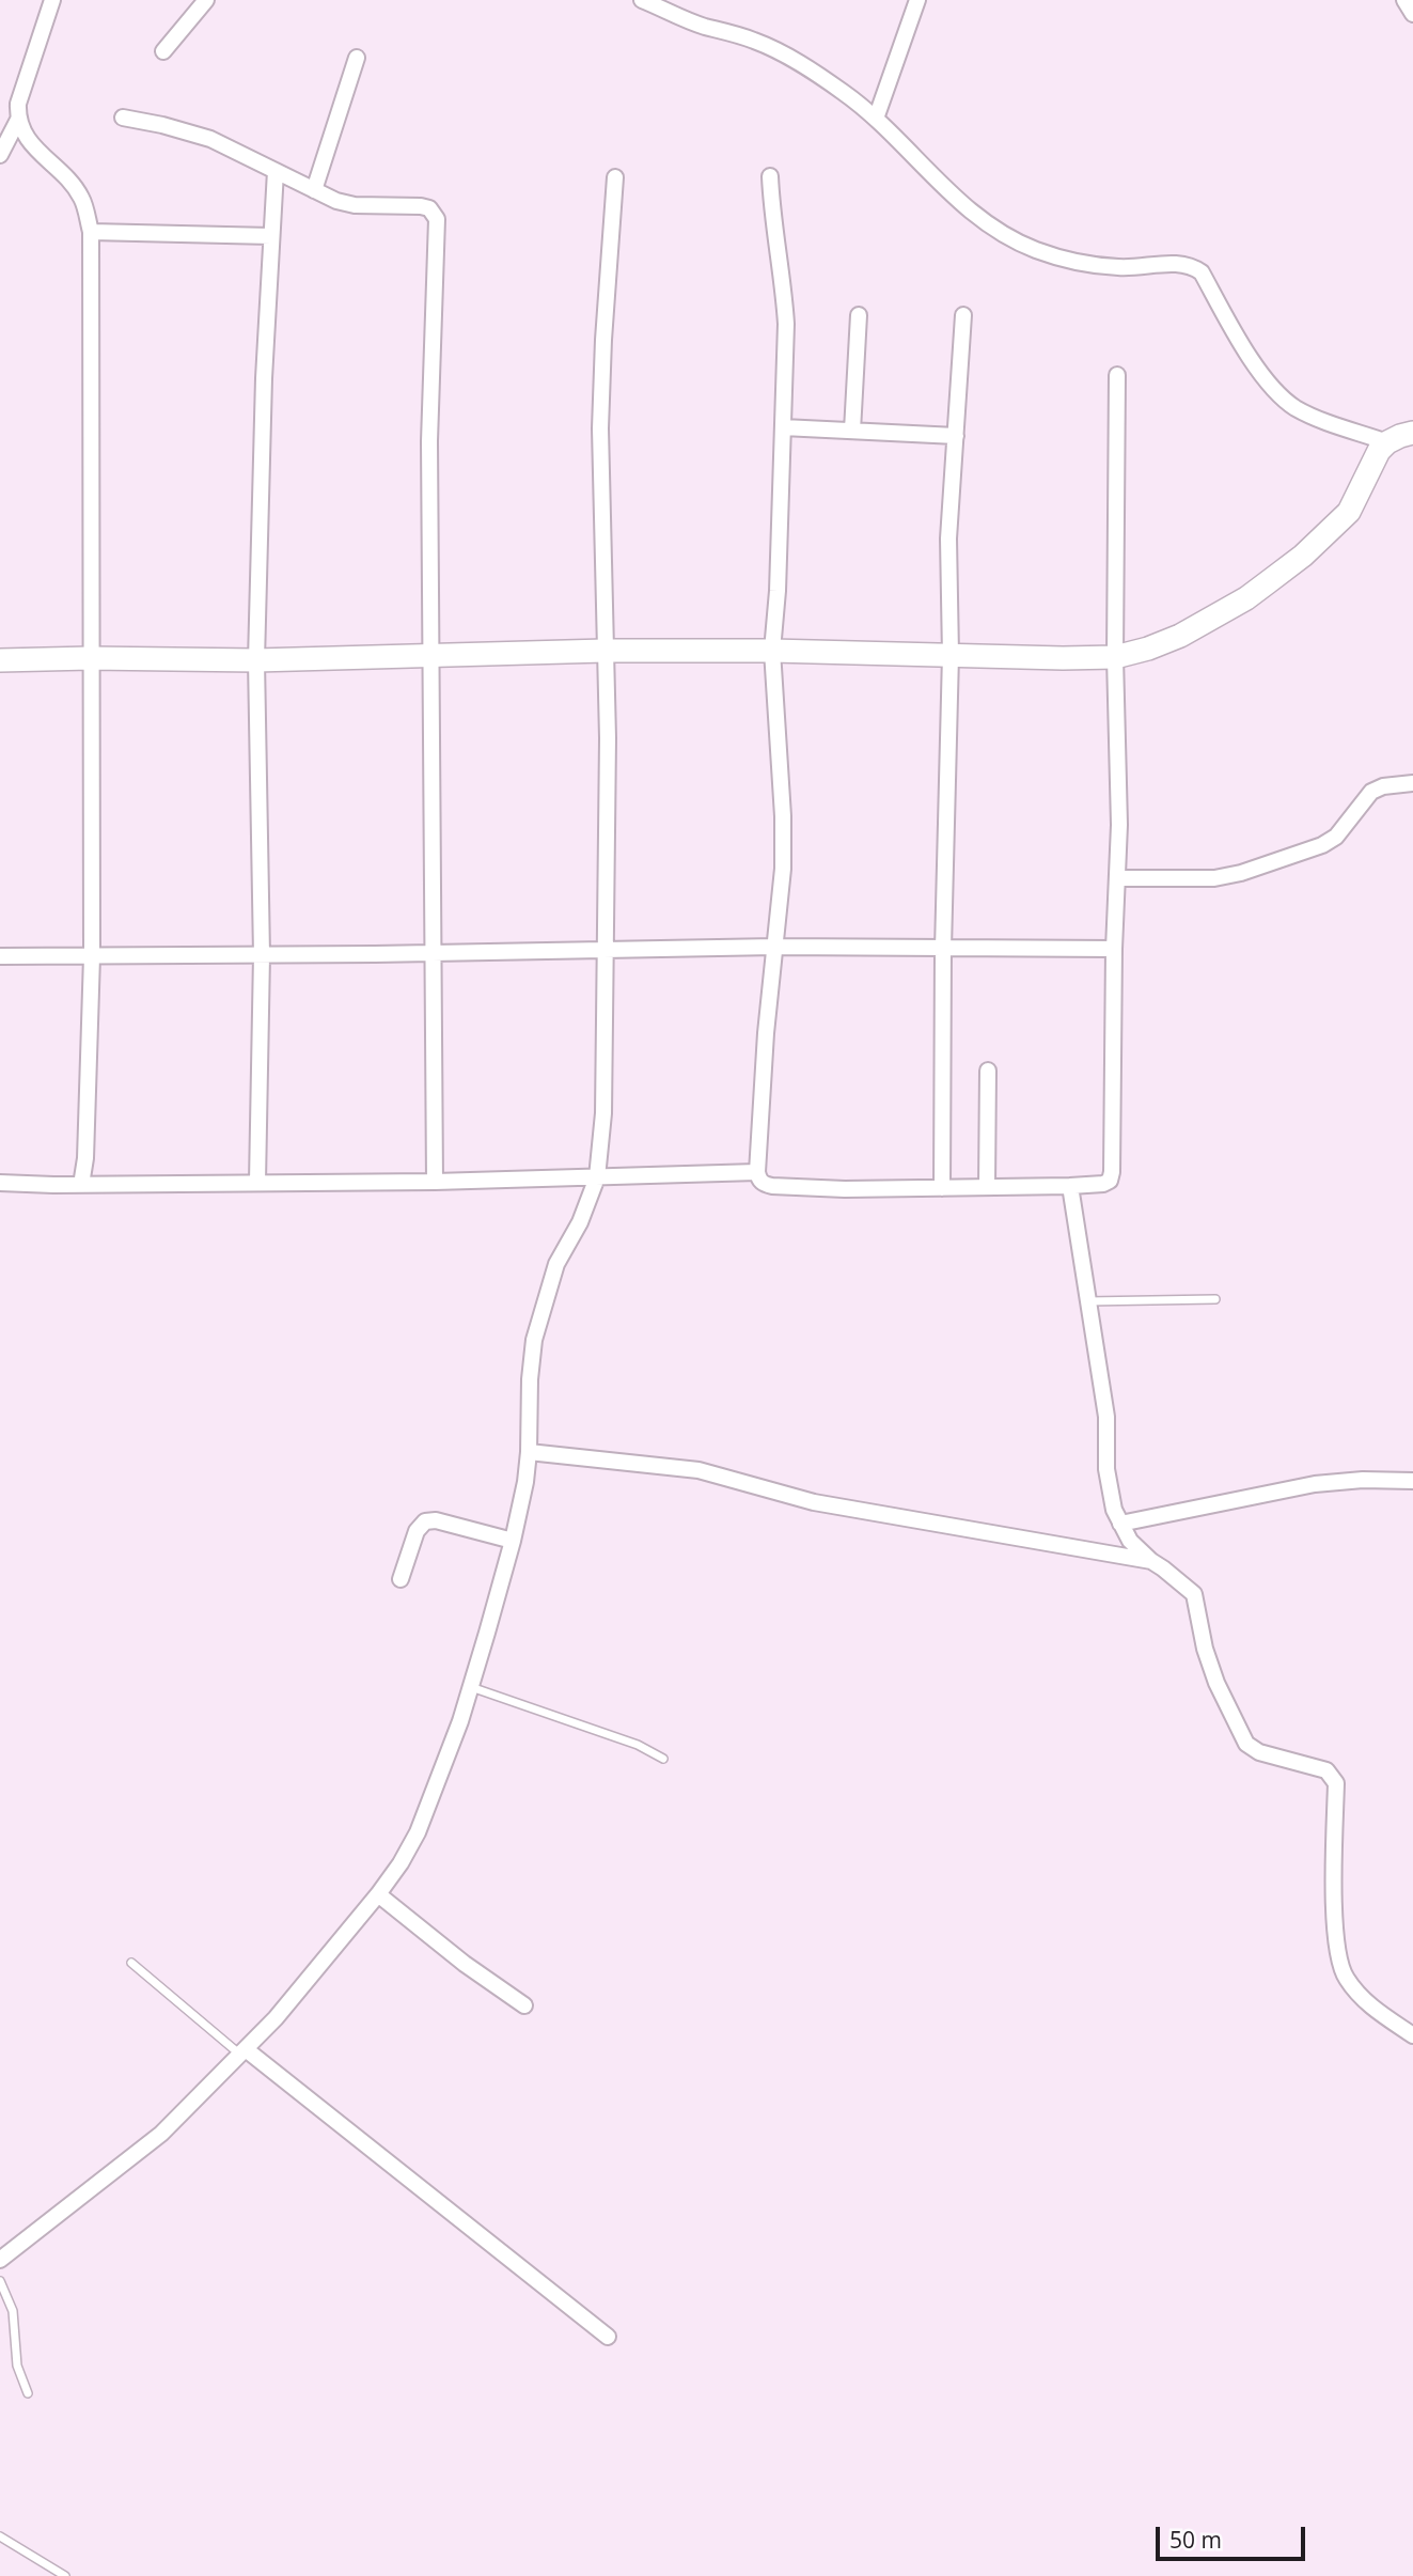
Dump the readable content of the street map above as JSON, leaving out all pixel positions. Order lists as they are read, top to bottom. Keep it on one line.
{"scale_bar":"50 m"}
